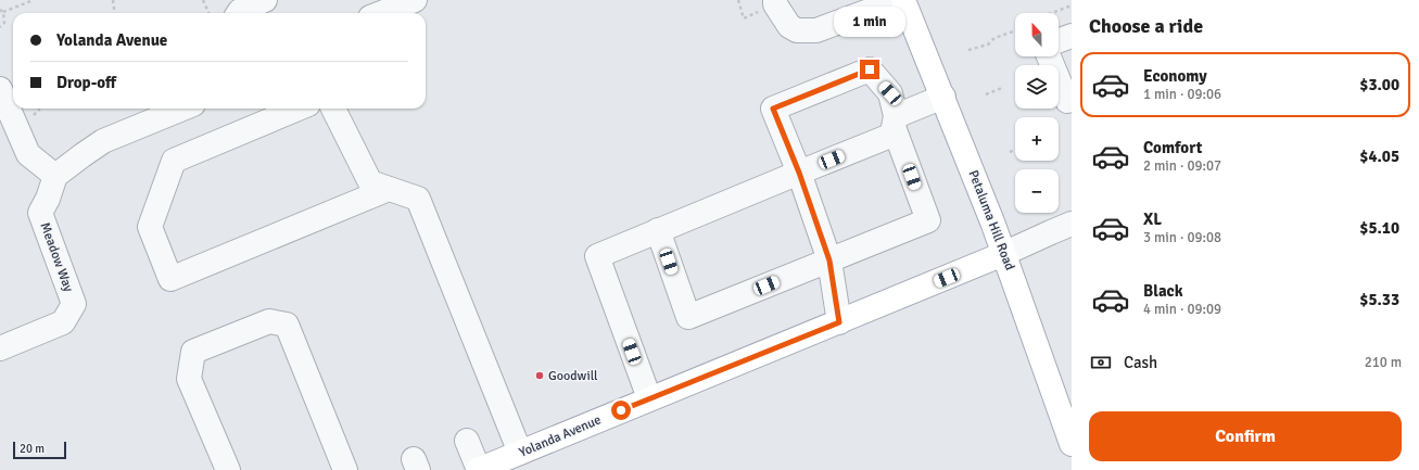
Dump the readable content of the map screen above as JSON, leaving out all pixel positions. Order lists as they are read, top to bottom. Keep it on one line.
{"streets":{"main road":["Petaluma Hill Road","Yolanda Avenue"],"street":["Meadow Way"]},"crossings":[["Petaluma Hill Road","Yolanda Avenue"]],"places":["Goodwill"],"scale_bar":"20 m","north":"top","page":{"heading":"Choose a ride","bubble":"1 min","map_buttons":["+","−"],"banner":["Yolanda Avenue","Drop-off"],"list":[{"name":"Economy","note":"1 min · 09:06","value":"$3.00"},{"name":"Comfort","note":"2 min · 09:07","value":"$4.05"},{"name":"XL","note":"3 min · 09:08","value":"$5.10"},{"name":"Black","note":"4 min · 09:09","value":"$5.33"}],"pay":["Cash","210 m"],"buttons":"Confirm","scale":"20 m"}}
